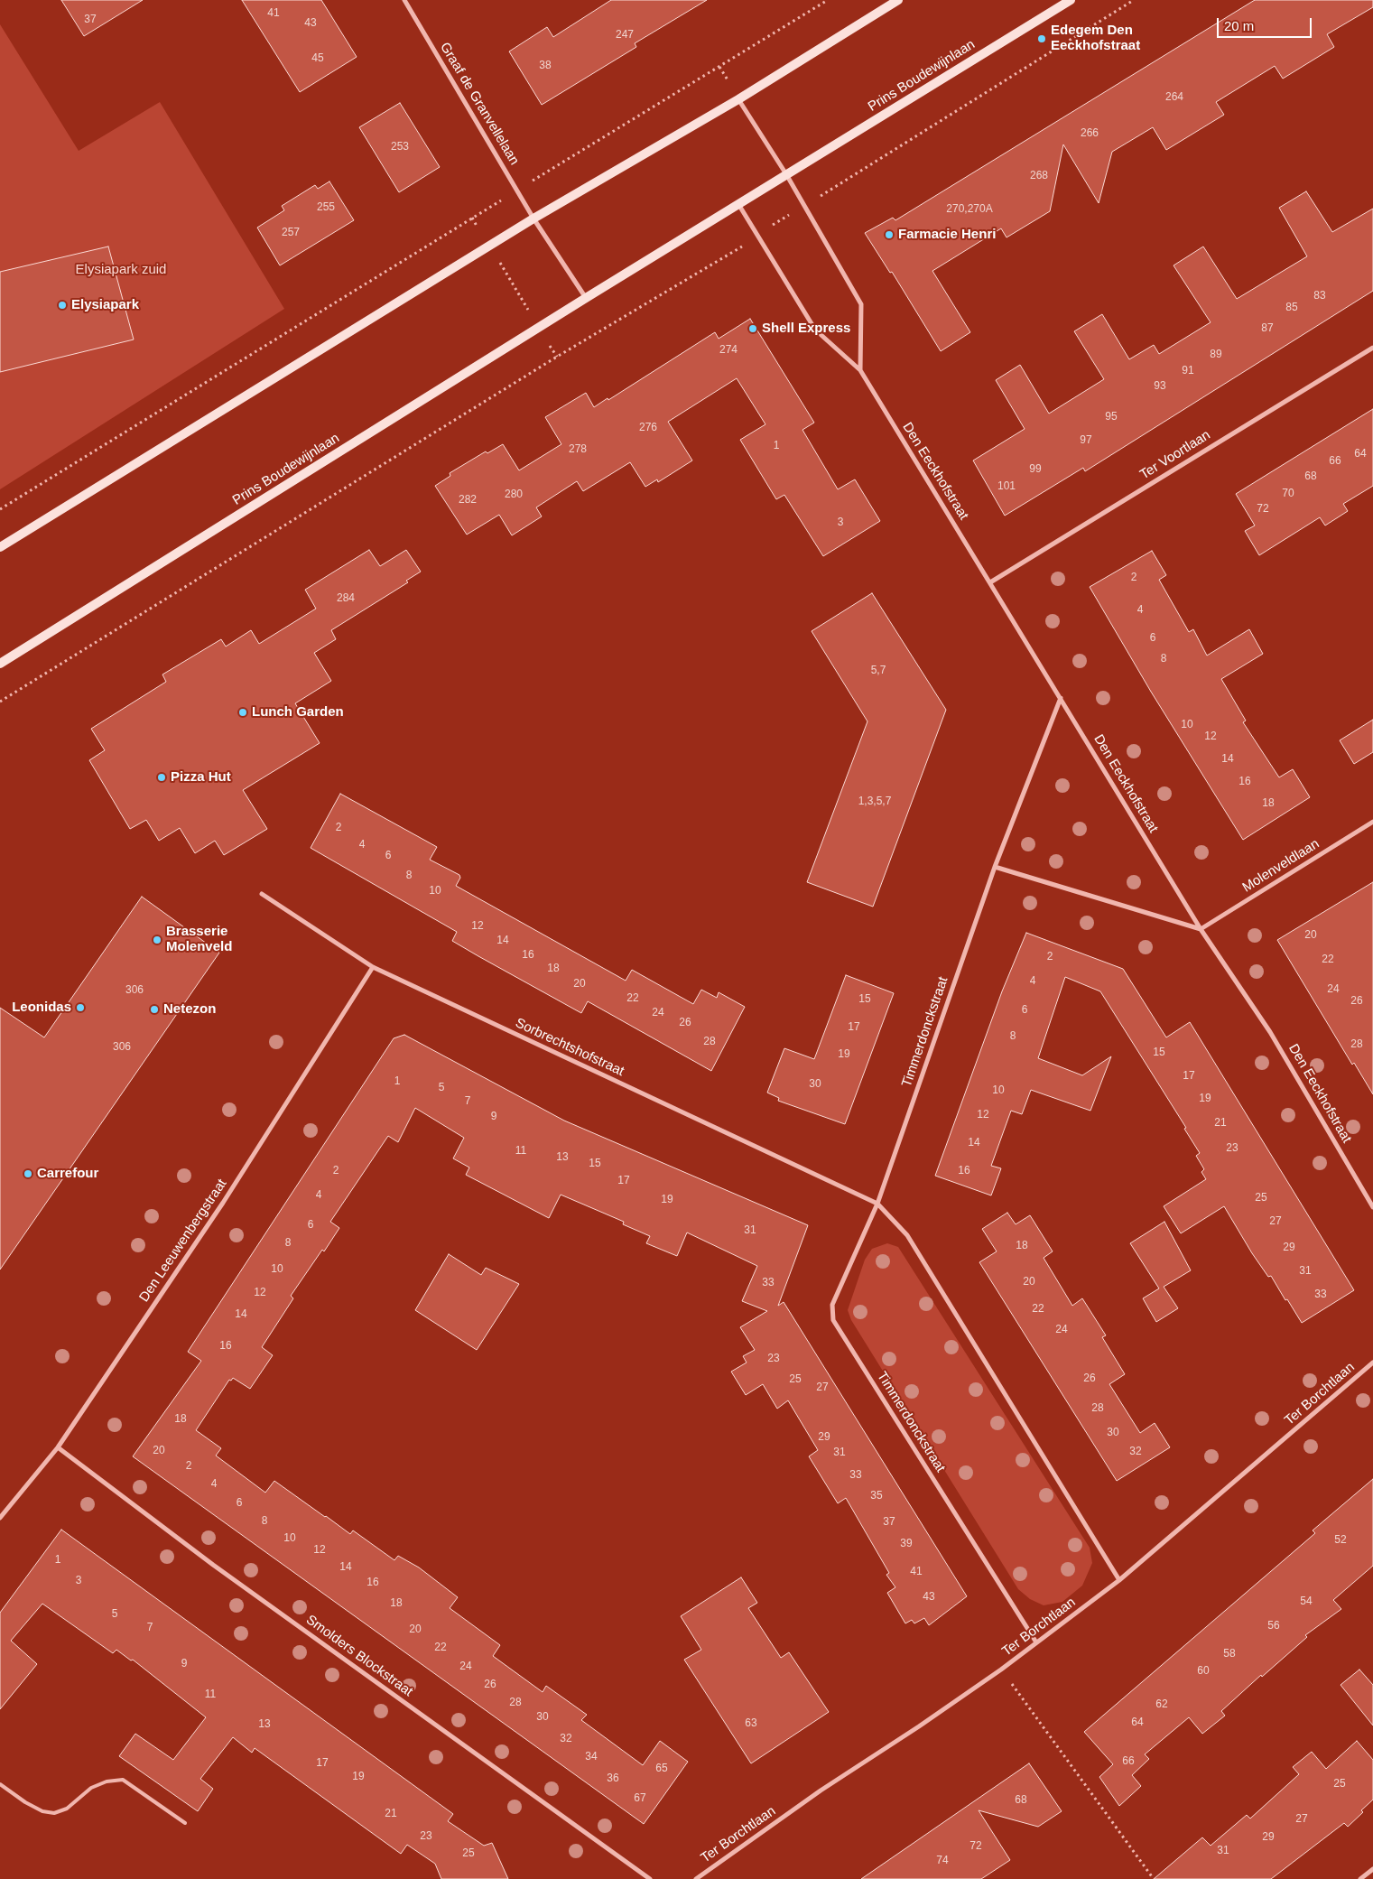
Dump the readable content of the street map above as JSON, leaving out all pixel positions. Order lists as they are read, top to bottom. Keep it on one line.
{"streets":{"main road":["Prins Boudewijnlaan"],"street":["Graaf de Granvellelaan","Ter Voortlaan","Den Eeckhofstraat","Molenveldlaan","Timmerdonckstraat","Sorbrechtshofstraat","Den Leeuwenbergstraat","Ter Borchtlaan","Smolders Blockstraat"]},"crossings":[["Prins Boudewijnlaan","Den Eeckhofstraat"],["Ter Voortlaan","Den Eeckhofstraat"],["Den Eeckhofstraat","Molenveldlaan"],["Den Eeckhofstraat","Timmerdonckstraat"],["Timmerdonckstraat","Sorbrechtshofstraat"],["Timmerdonckstraat","Ter Borchtlaan"],["Sorbrechtshofstraat","Den Leeuwenbergstraat"],["Den Leeuwenbergstraat","Smolders Blockstraat"]],"parks":["Elysiapark zuid"],"places":["Edegem Den Eeckhofstraat","Farmacie Henri","Elysiapark","Shell Express","Lunch Garden","Pizza Hut","Brasserie Molenveld","Leonidas","Netezon","Carrefour"],"house_numbers":["41","37","43","247","45","38","264","266","253","268","255","270,270A","257","83","85","87","274","89","91","93","95","276","97","1","278","64","66","99","68","101","70","280","282","72","3","2","284","4","6","8","5,7","10","12","14","16","1,3,5,7","18","2","4","6","8","10","12","20","14","16","2","22","18","4","20","24","306","22","15","26","6","24","26","17","8","28","28","306","15","19","17","1","30","5","10","19","7","12","9","21","14","23","11","13","15","2","16","17","4","25","19","27","6","31","8","18","29","10","31","20","33","12","33","22","14","24","16","23","26","25","27","28","18","30","29","20","32","31","2","33","4","35","6","8","37","10","52","39","12","1","14","41","3","16","43","54","18","5","56","7","20","22","58","9","24","60","26","11","28","62","30","64","63","13","32","34","66","17","65","19","36","25","67","68","21","27","23","29","72","31","25","74"],"scale_bar":"20 m"}
